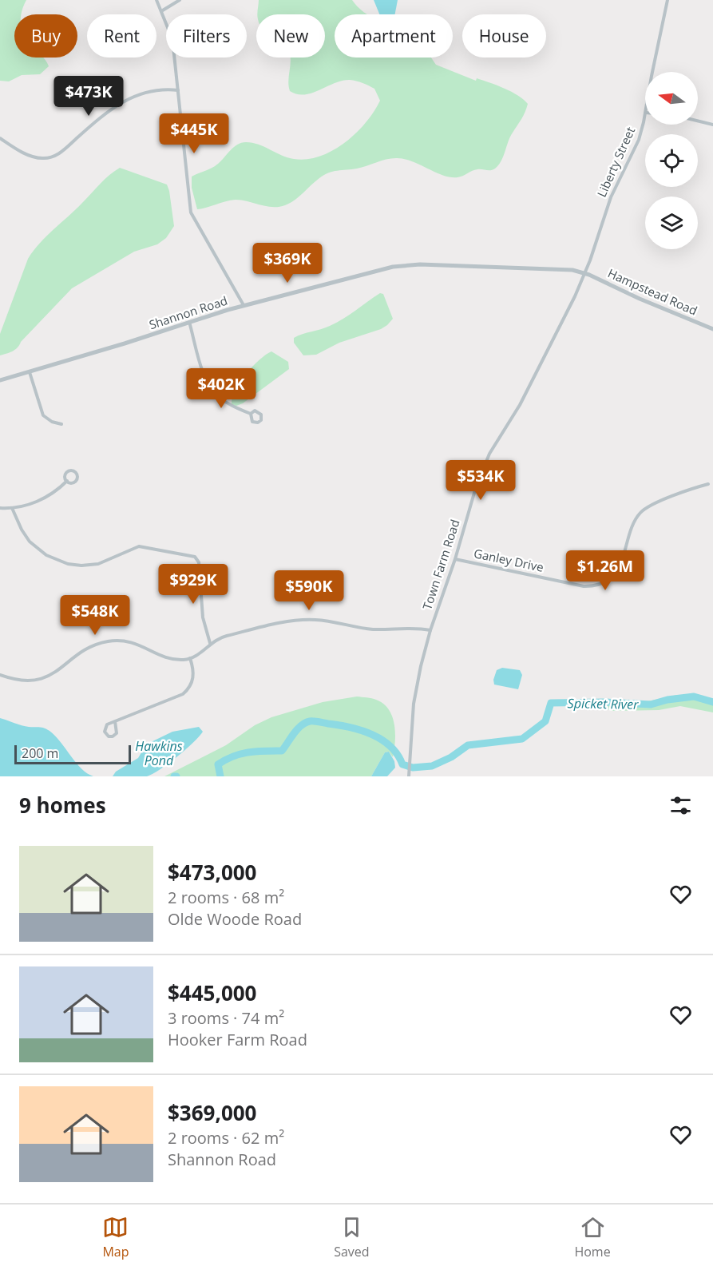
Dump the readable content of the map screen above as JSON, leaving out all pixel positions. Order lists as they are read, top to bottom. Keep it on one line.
{"streets":{"street":["Liberty Street","Hampstead Road","Shannon Road","Ganley Drive","Town Farm Road"]},"crossings":[["Liberty Street","Hampstead Road"],["Liberty Street","Shannon Road"],["Liberty Street","Town Farm Road"],["Hampstead Road","Shannon Road"],["Hampstead Road","Town Farm Road"],["Shannon Road","Town Farm Road"],["Ganley Drive","Town Farm Road"]],"water":["Spicket River","Hawkins Pond"],"scale_bar":"200 m","north":"left","page":{"chip":["Buy","Rent","Filters","New","Apartment","House"],"price":["$473K","$445K","$369K","$402K","$534K","$1.26M","$929K","$590K","$548K"],"scale":"200 m","heading":"9 homes","list":[{"name":"$473,000","note":"2 rooms · 68 m² · Olde Woode Road"},{"name":"$445,000","note":"3 rooms · 74 m² · Hooker Farm Road"},{"name":"$369,000","note":"2 rooms · 62 m² · Shannon Road"}],"tabs":["Map","Saved","Home"]}}
